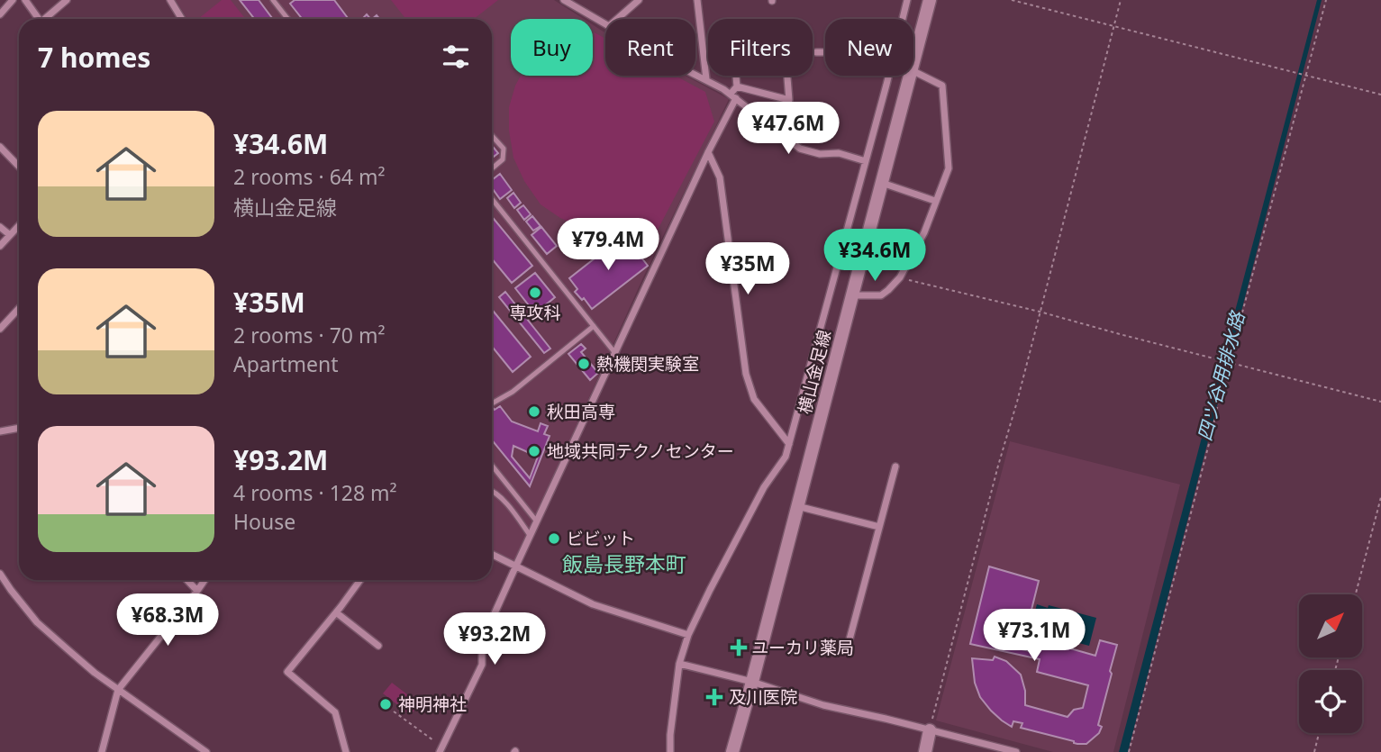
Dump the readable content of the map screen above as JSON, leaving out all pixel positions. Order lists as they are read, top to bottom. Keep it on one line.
{"streets":{"street":["横山金足線"]},"districts":["飯島長野本町"],"water":["四ツ谷用排水路"],"places":{"other":["専攻科","熱機関実験室","秋田高専","地域共同テクノセンター","ビビット","神明神社"],"health":["ユーカリ薬局","及川医院"]},"north":"top right","page":{"chip":["Buy","Rent","Filters","New"],"heading":"7 homes","list":[{"name":"¥34.6M","note":"2 rooms · 64 m² · 横山金足線"},{"name":"¥35M","note":"2 rooms · 70 m² · Apartment"},{"name":"¥93.2M","note":"4 rooms · 128 m² · House"}],"price":["¥47.6M","¥79.4M","¥34.6M","¥35M","¥68.3M","¥73.1M","¥93.2M"]}}
